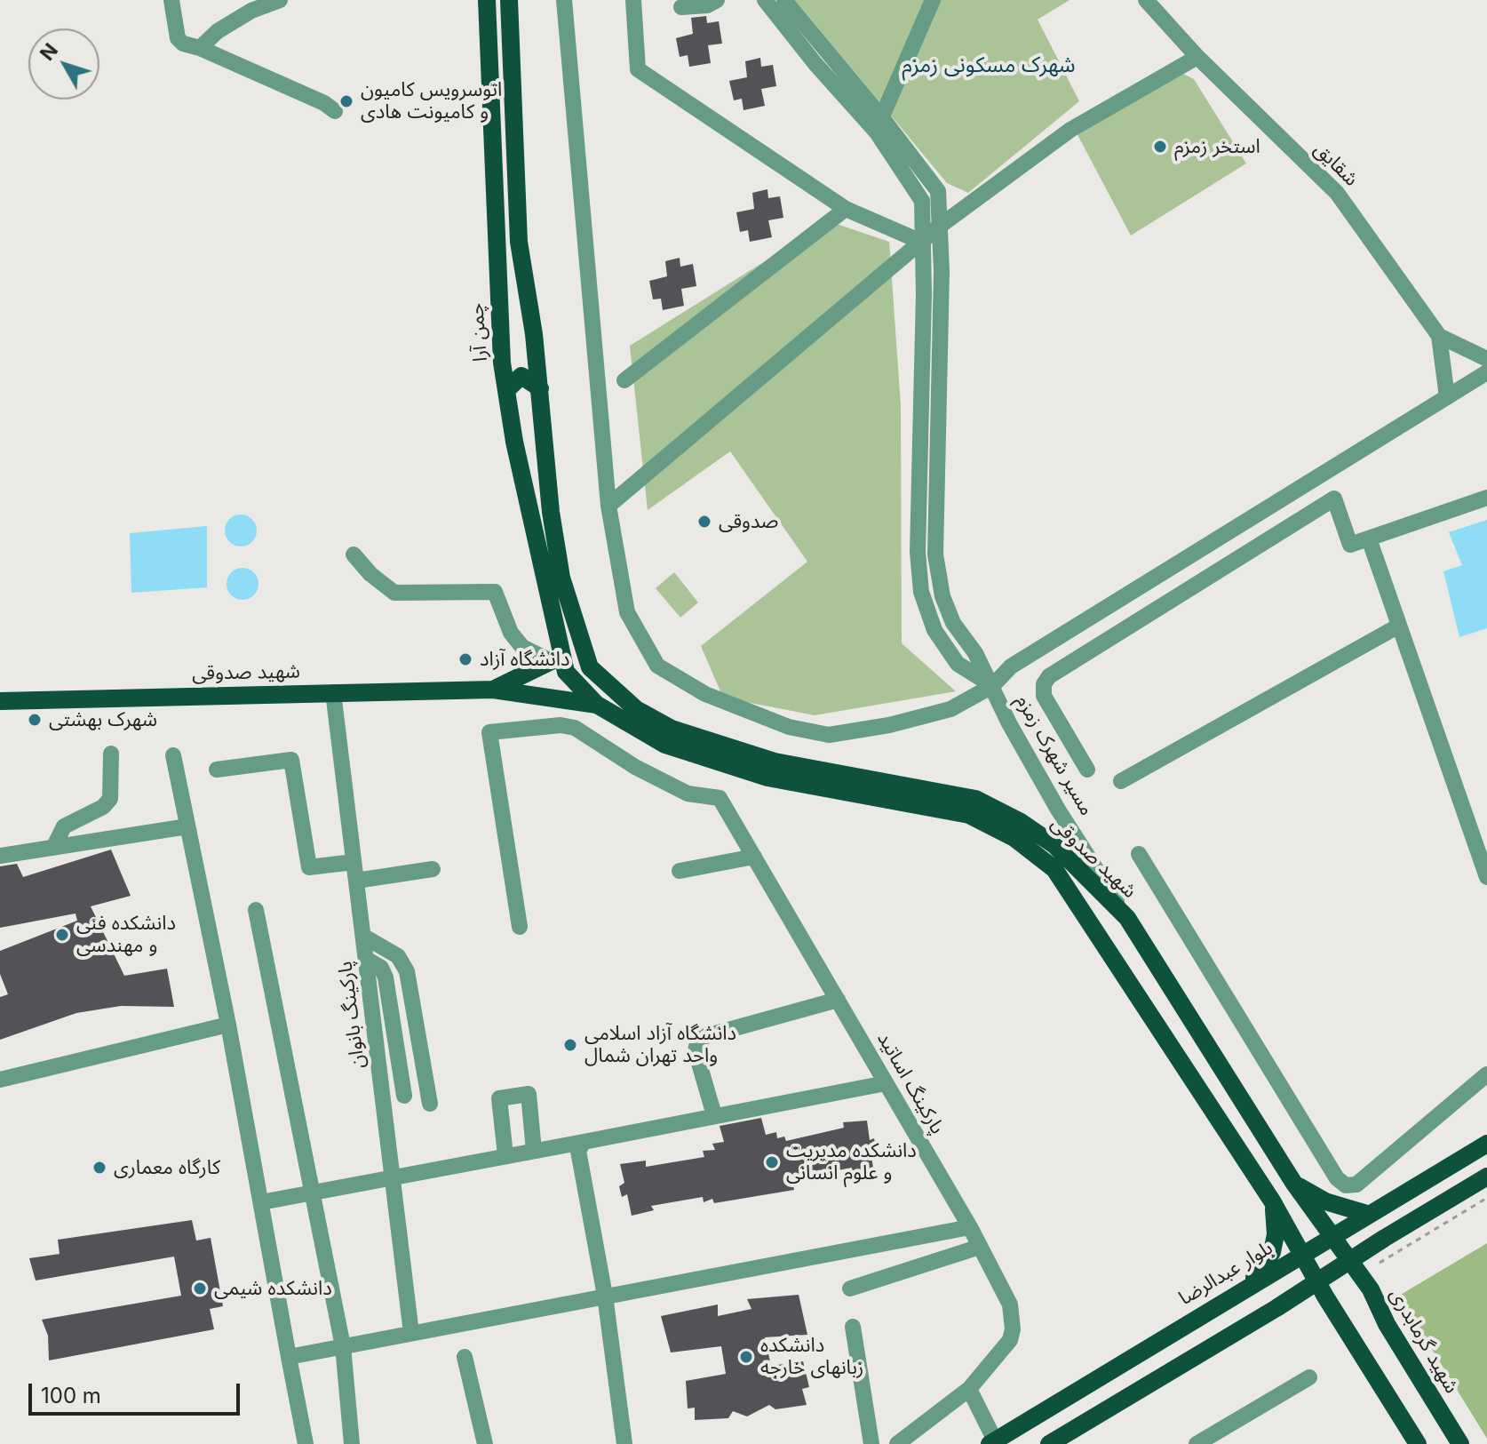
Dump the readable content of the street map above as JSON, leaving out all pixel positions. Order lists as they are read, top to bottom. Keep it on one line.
{"streets":{"main road":["چمن آرا","شهید صدوقی","بلوار عبدالرضا","شهید گرمابدری"],"street":["شقایق","مسیر شهرک زمزم","پارکینگ بانوان","پارکینگ اساتید"]},"crossings":[["چمن آرا","شهید صدوقی"],["شهید صدوقی","مسیر شهرک زمزم"],["شهید صدوقی","پارکینگ بانوان"],["شهید صدوقی","بلوار عبدالرضا"],["شهید صدوقی","شهید گرمابدری"],["بلوار عبدالرضا","شهید گرمابدری"]],"districts":["شهرک مسکونی زمزم"],"places":["اتوسرویس کامیون و کامیونت هادی","استخر زمزم","صدوقی","دانشگاه آزاد","شهرک بهشتی","دانشکده فنی و مهندسی","دانشگاه آزاد اسلامی واحد تهران شمال","دانشکده مدیریت و علوم انسانی","کارگاه معماری","دانشکده شیمی","دانشکده زبانهای خارجه"],"scale_bar":"100 m","north":"top left"}
